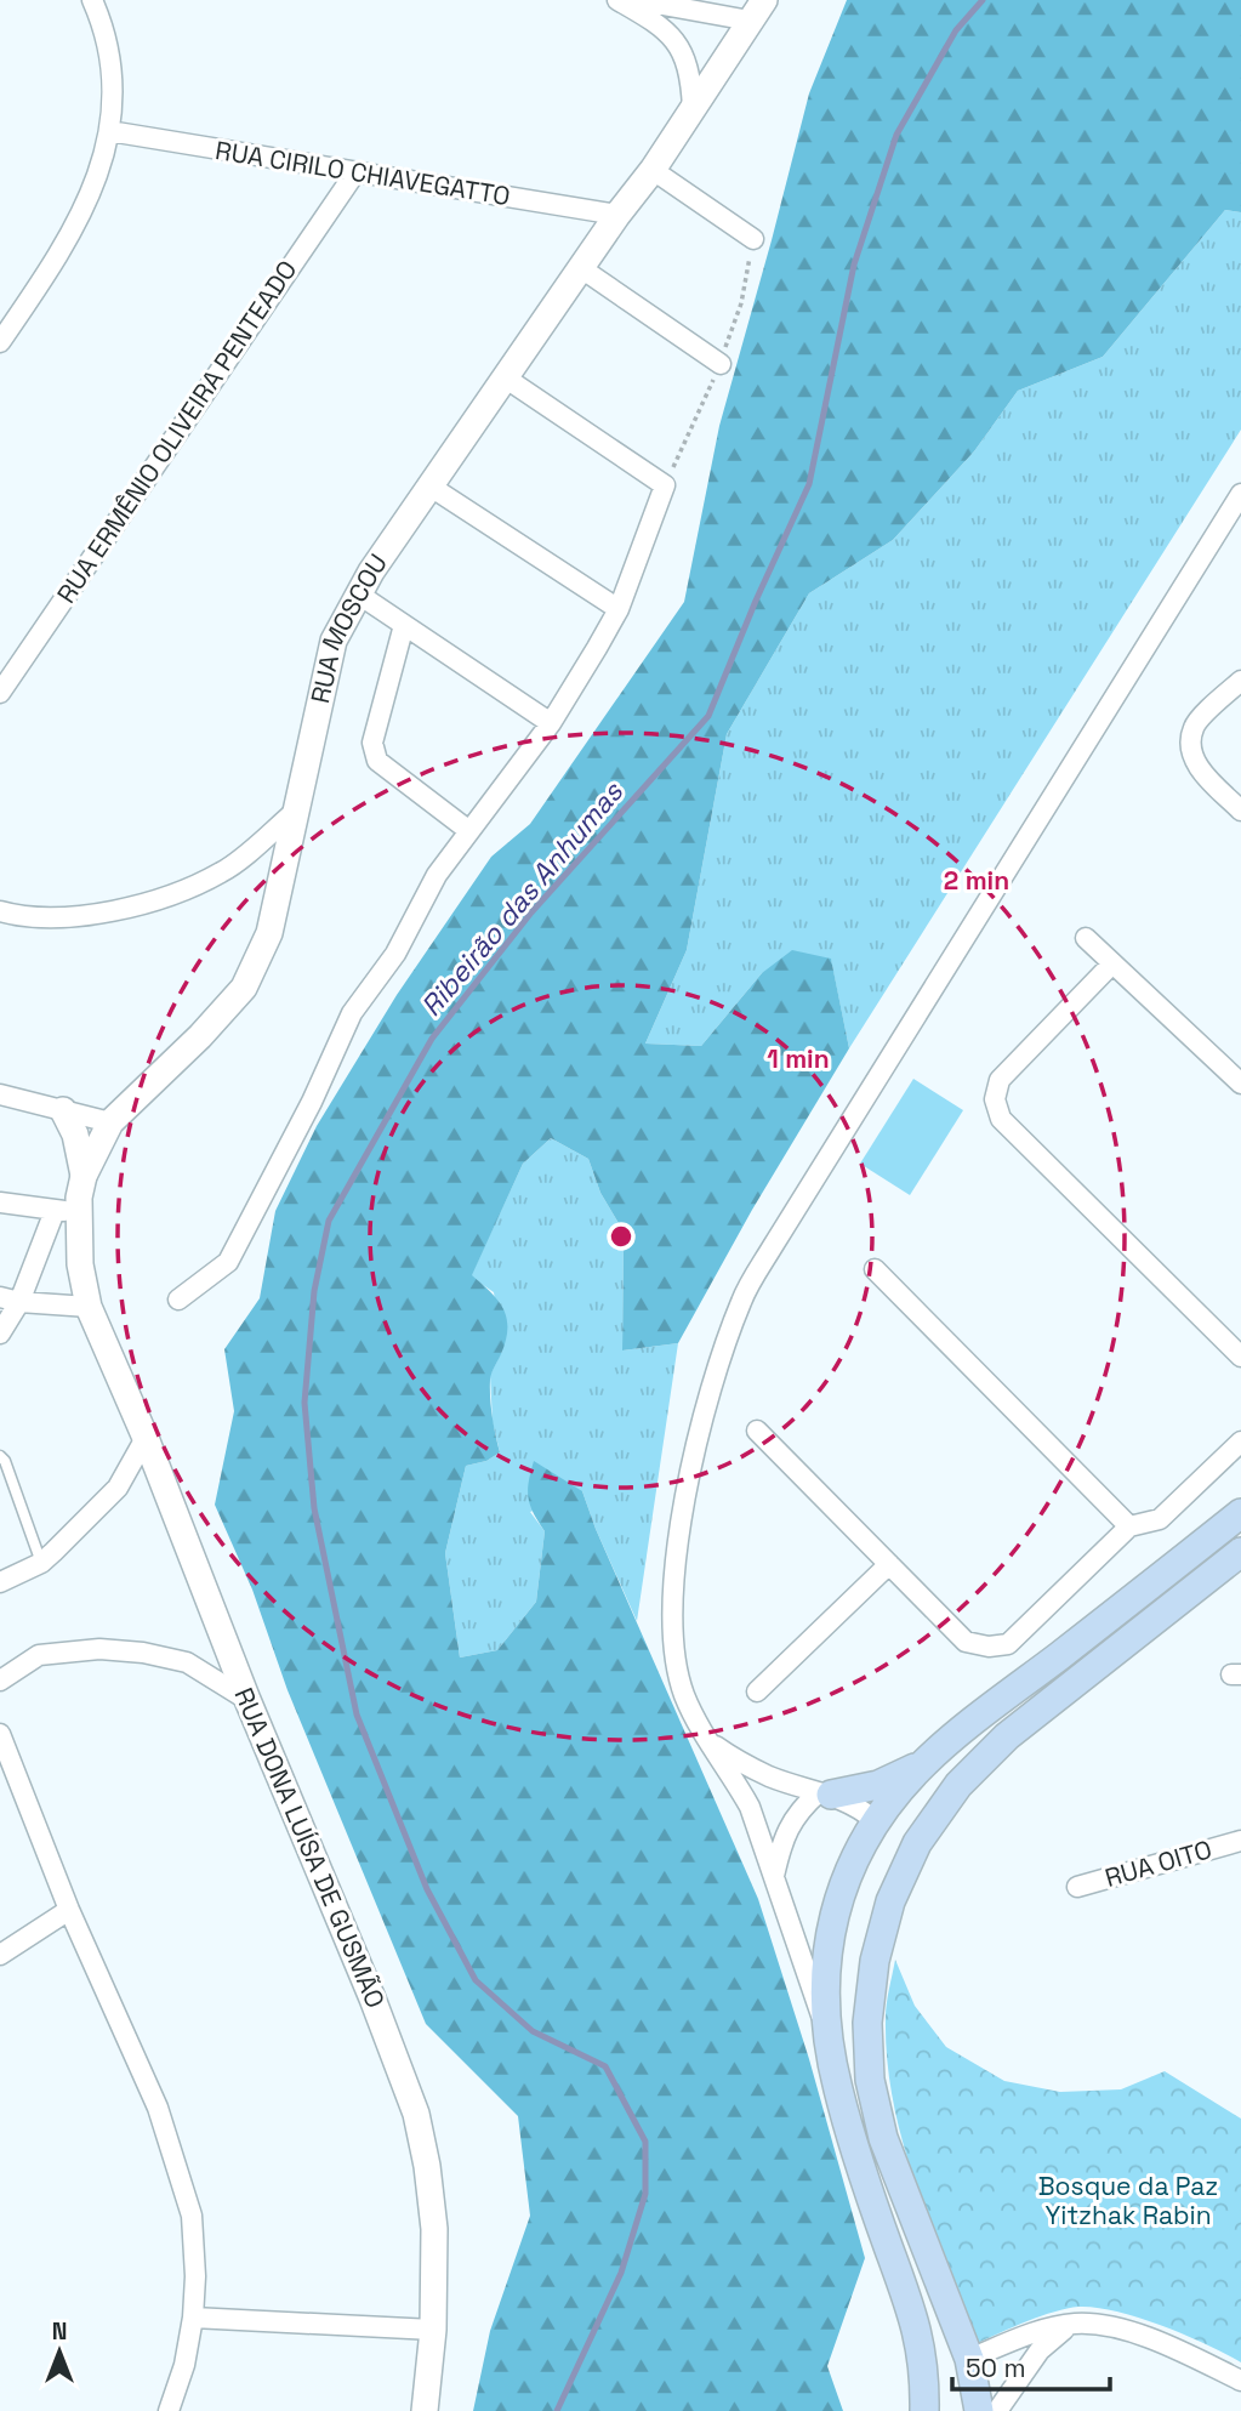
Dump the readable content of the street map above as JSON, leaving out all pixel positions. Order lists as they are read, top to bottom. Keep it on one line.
{"streets":{"street":["RUA CIRILO CHIAVEGATTO","RUA ERMÊNIO OLIVEIRA PENTEADO","RUA MOSCOU","RUA DONA LUÍSA DE GUSMÃO","RUA OITO"]},"crossings":[["RUA CIRILO CHIAVEGATTO","RUA ERMÊNIO OLIVEIRA PENTEADO"],["RUA CIRILO CHIAVEGATTO","RUA MOSCOU"],["RUA MOSCOU","RUA DONA LUÍSA DE GUSMÃO"]],"water":["Ribeirão das Anhumas"],"parks":["Bosque da Paz Yitzhak Rabin"],"scale_bar":"50 m","north":"top","rings":["2 min","1 min"]}
